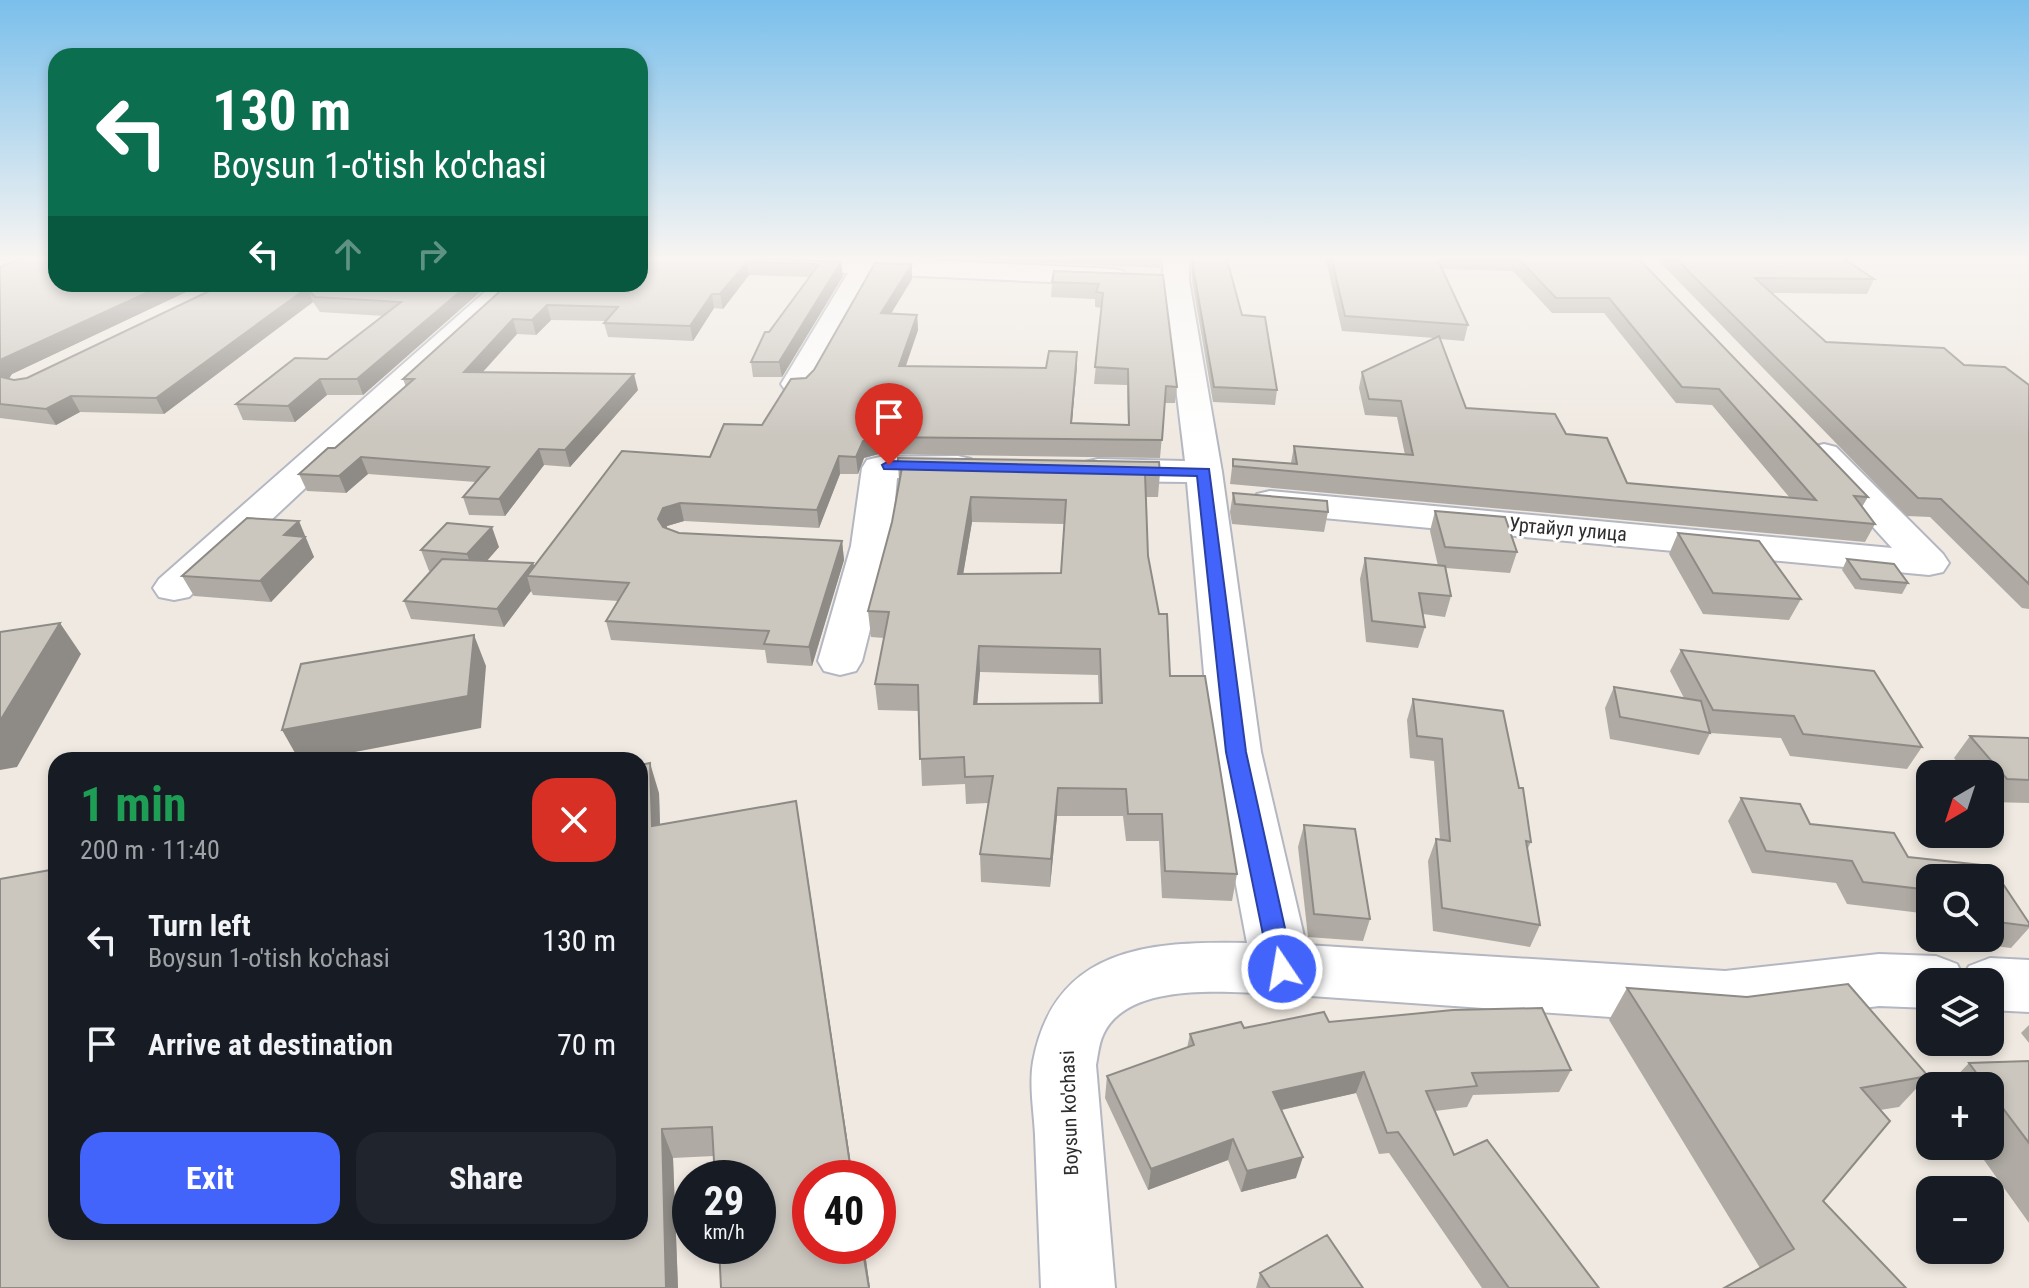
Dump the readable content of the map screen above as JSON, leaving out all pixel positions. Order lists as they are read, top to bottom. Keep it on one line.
{"streets":{"street":["Уртайул улица","Boysun ko'chasi"]},"north":"bottom left","page":{"turn":["130 m","Boysun 1-o'tish ko'chasi"],"heading":["1 min","200 m · 11:40"],"map_buttons":["+","−"],"list":[{"name":"Turn left","note":"Boysun 1-o'tish ko'chasi","value":"130 m"},{"name":"Arrive at destination","value":"70 m"}],"buttons":["Exit","Share"],"speed":"29 km/h","limit":"40"}}
